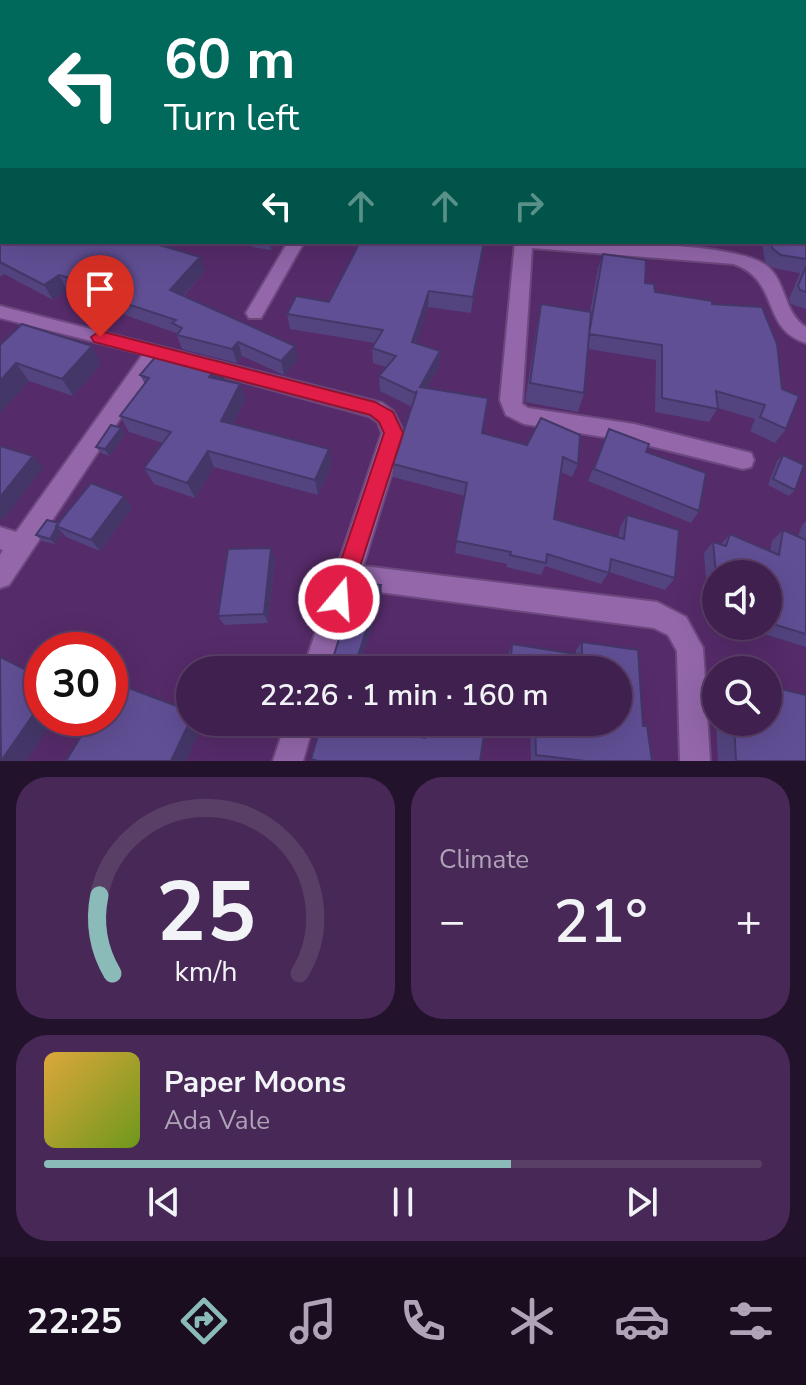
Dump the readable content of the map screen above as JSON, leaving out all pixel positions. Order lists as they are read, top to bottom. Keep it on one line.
{"page":{"turn":["60 m","Turn left"],"limit":"30","trip":"22:26 · 1 min · 160 m","tile":"Climate","heat":["−","21°","+"],"song":["Paper Moons","Ada Vale"],"tabs":"22:25","gauge":["25","km/h"]}}
